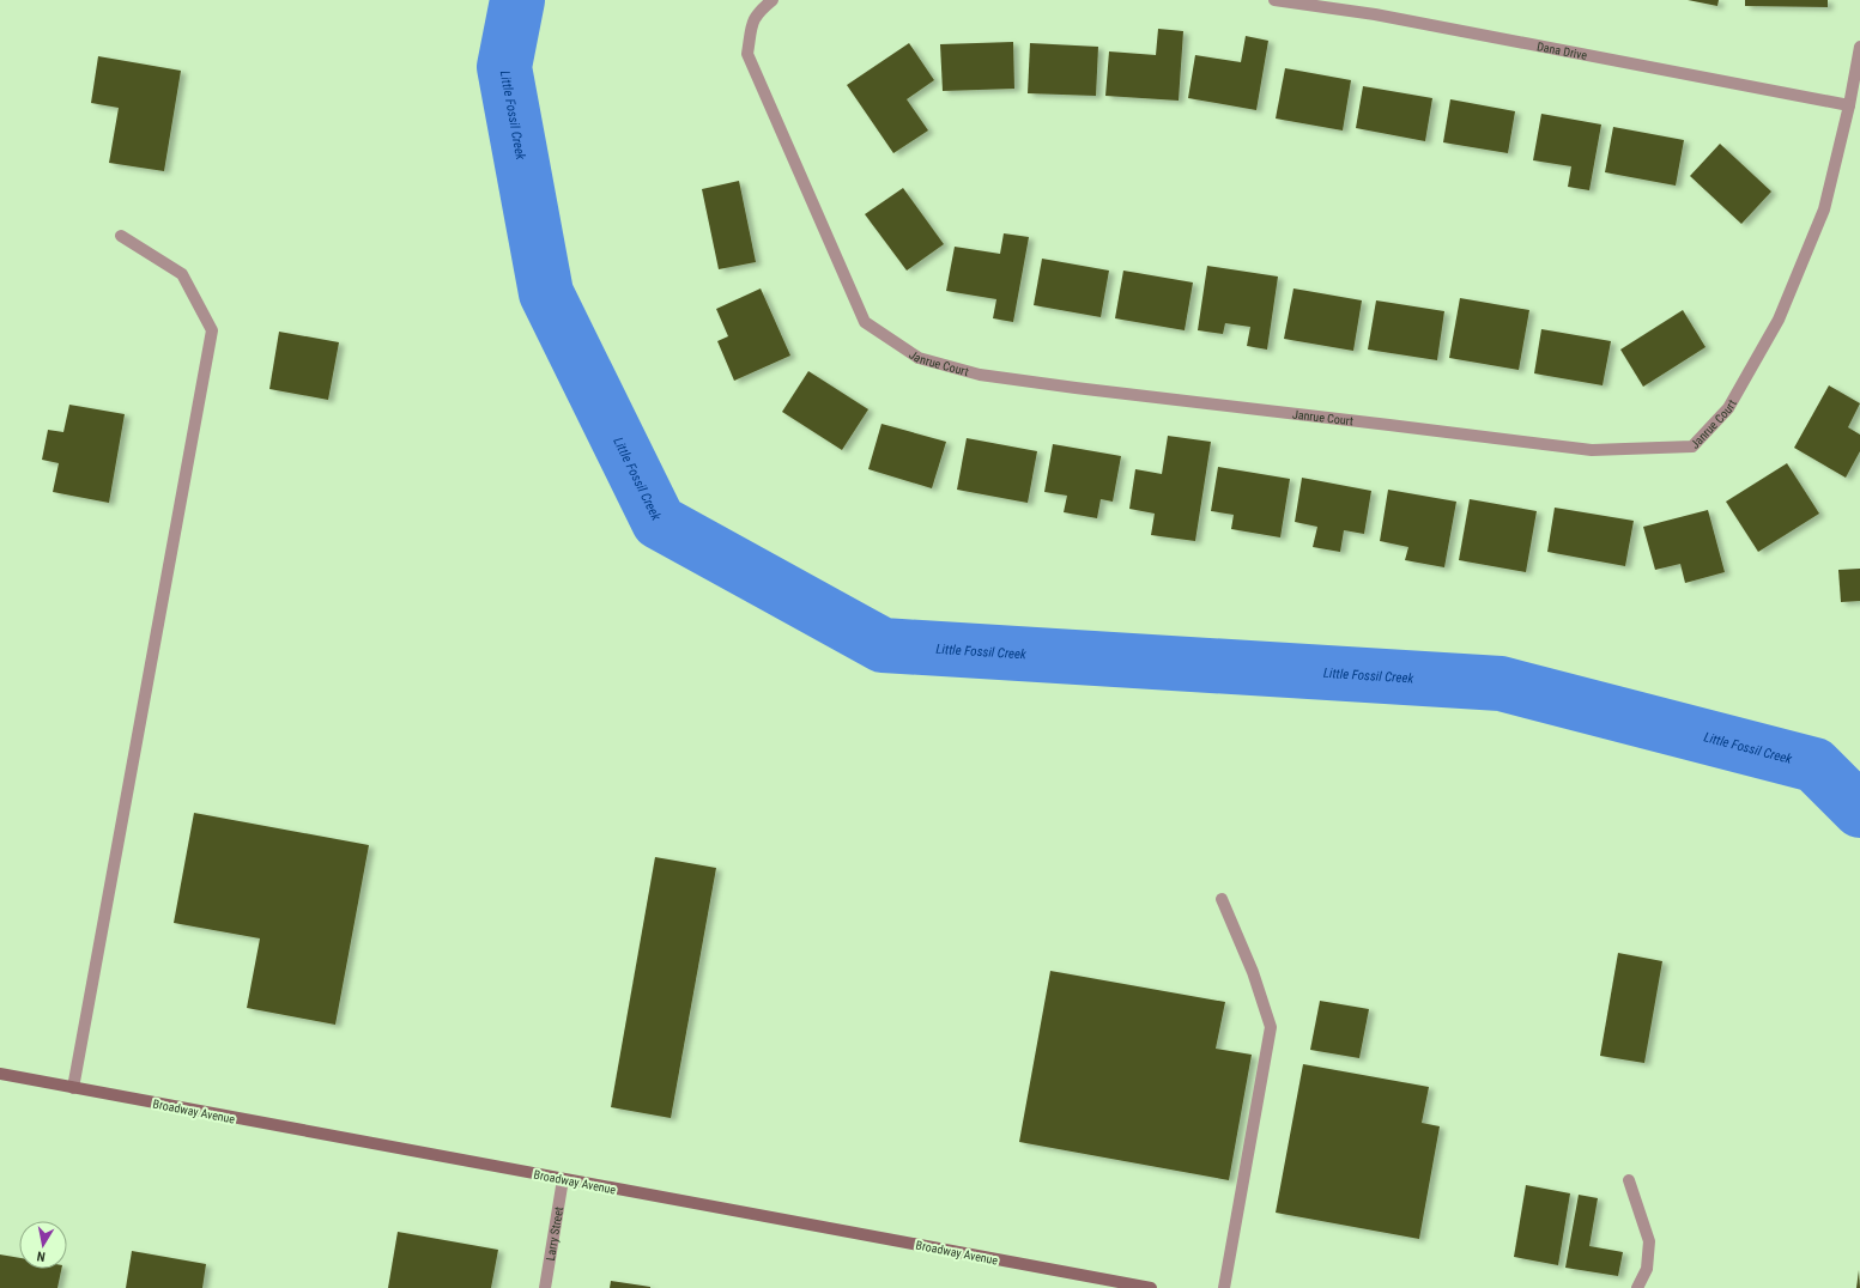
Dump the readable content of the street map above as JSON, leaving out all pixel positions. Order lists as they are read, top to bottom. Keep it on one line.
{"streets":{"main road":["Broadway Avenue"],"street":["Dana Drive","Janrue Court","Larry Street"]},"crossings":[["Dana Drive","Janrue Court"],["Broadway Avenue","Larry Street"]],"water":["Little Fossil Creek"],"north":"bottom"}
